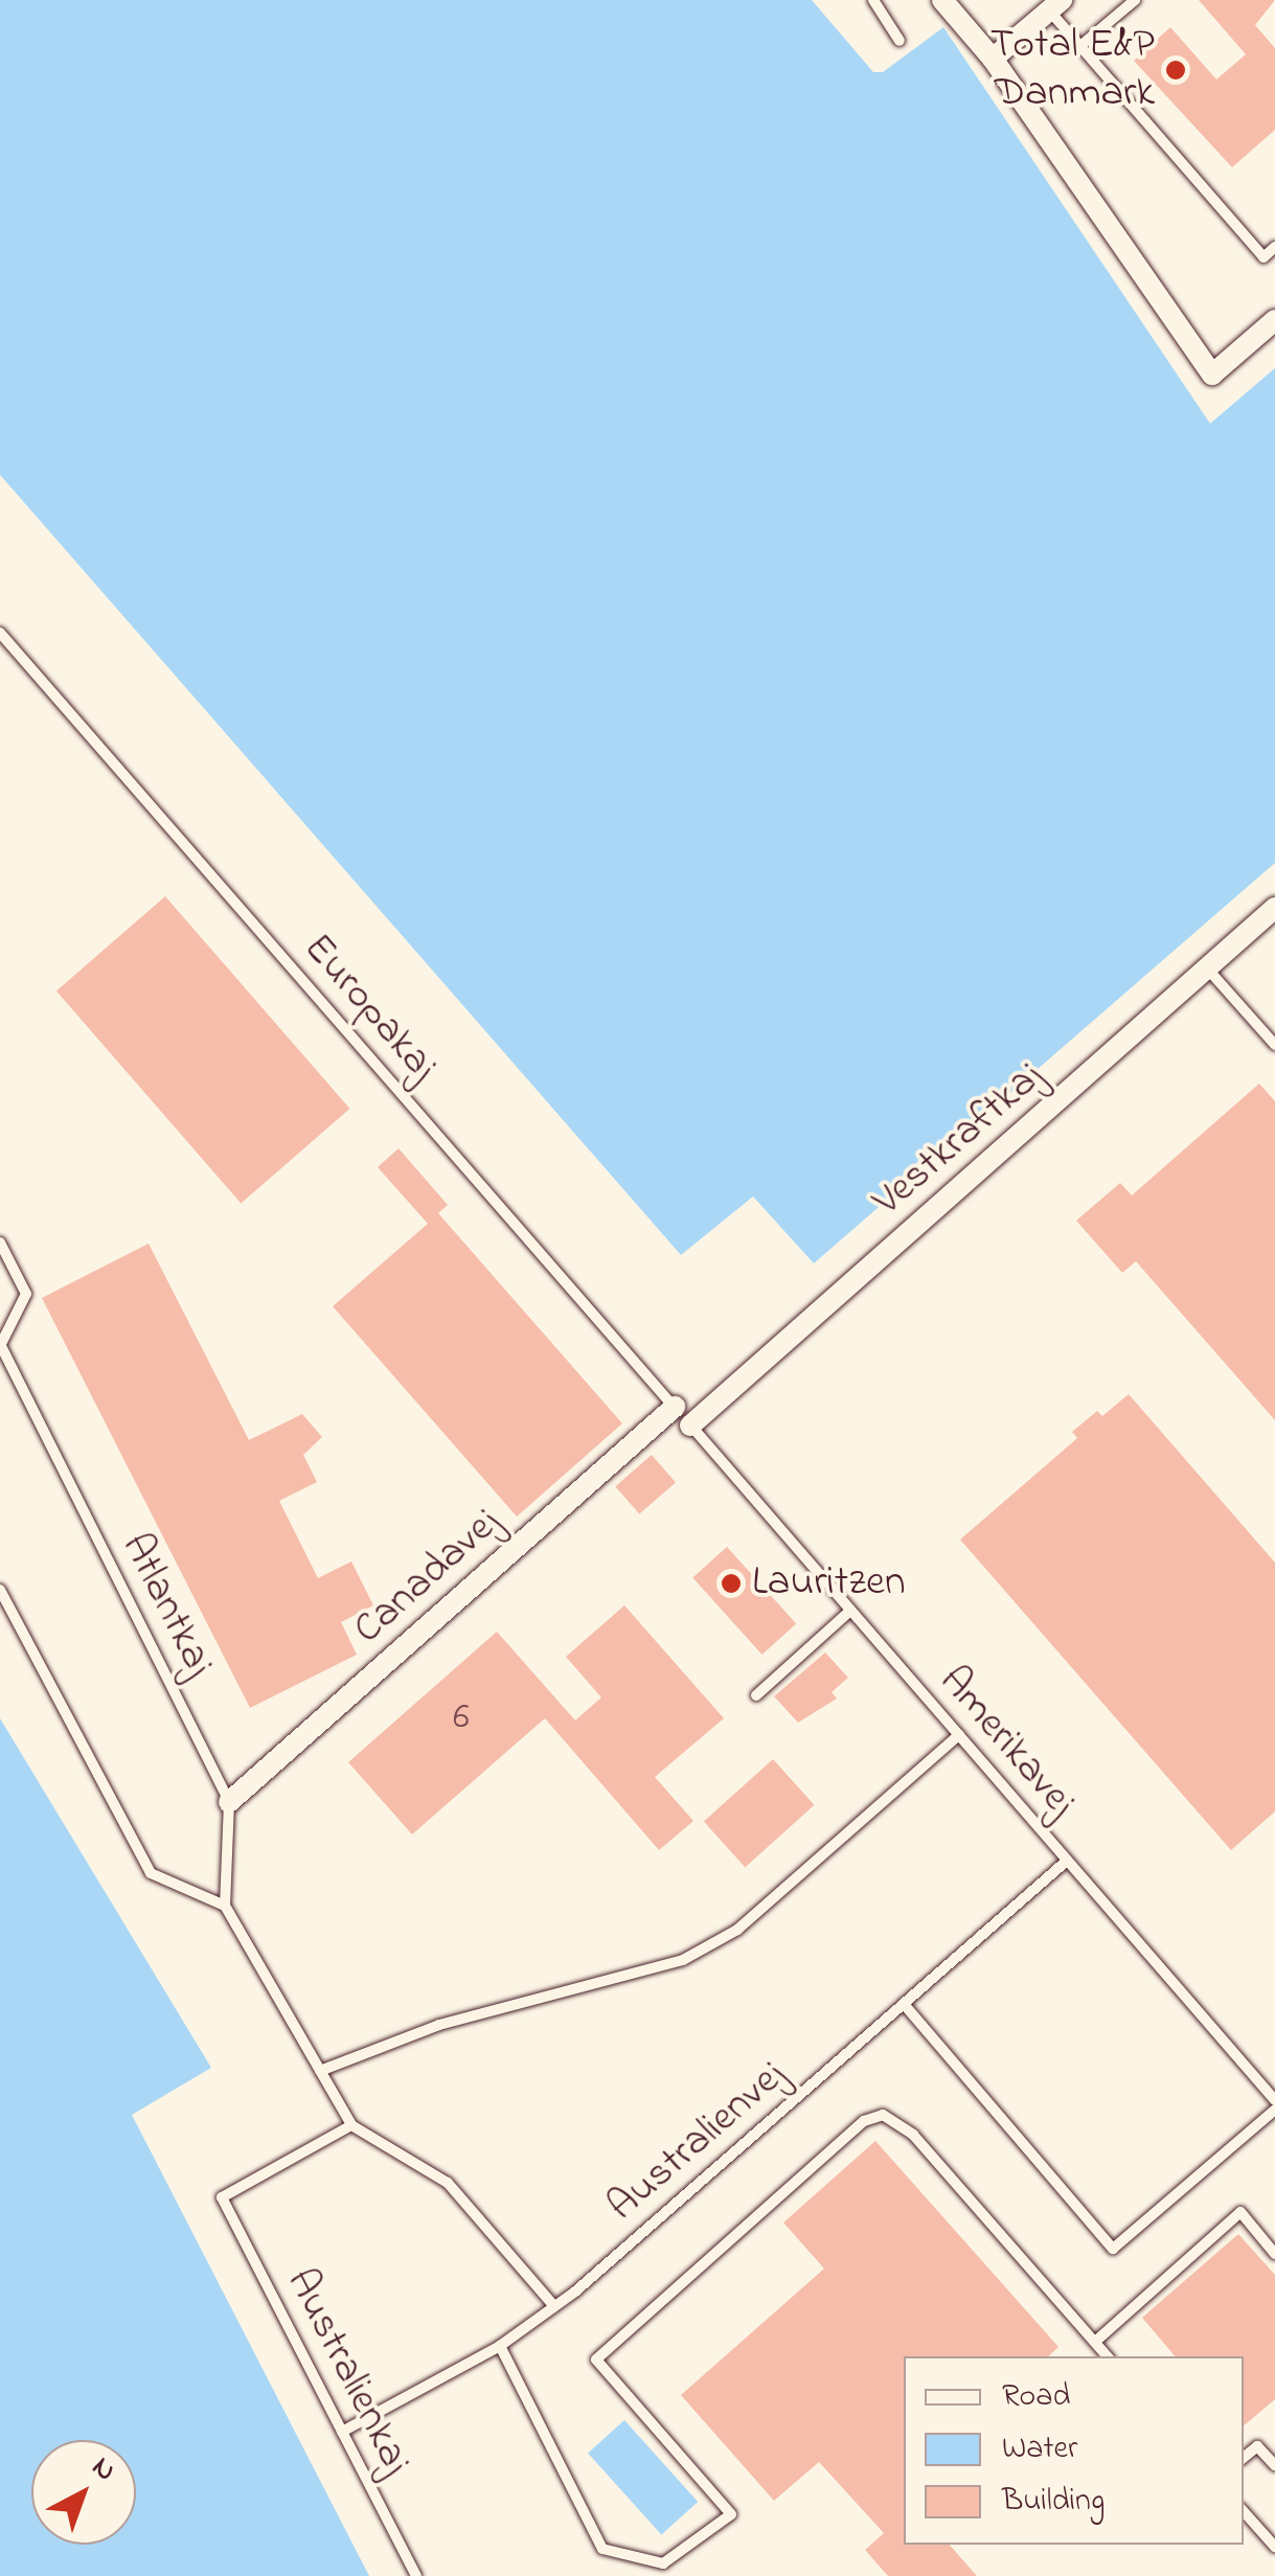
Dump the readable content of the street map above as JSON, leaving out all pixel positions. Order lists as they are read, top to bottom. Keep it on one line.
{"streets":{"street":["Vestkraftkaj","Canadavej"],"lane":["Europakaj","Atlantkaj","Amerikavej","Australienvej","Australienkaj"]},"crossings":[["Europakaj","Vestkraftkaj"],["Europakaj","Canadavej"],["Europakaj","Amerikavej"],["Vestkraftkaj","Amerikavej"],["Canadavej","Atlantkaj"],["Amerikavej","Australienvej"],["Australienvej","Australienkaj"]],"places":["Total E&P Danmark","Lauritzen"],"house_numbers":["6"],"legend":["Road","Water","Building"],"north":"top right"}
